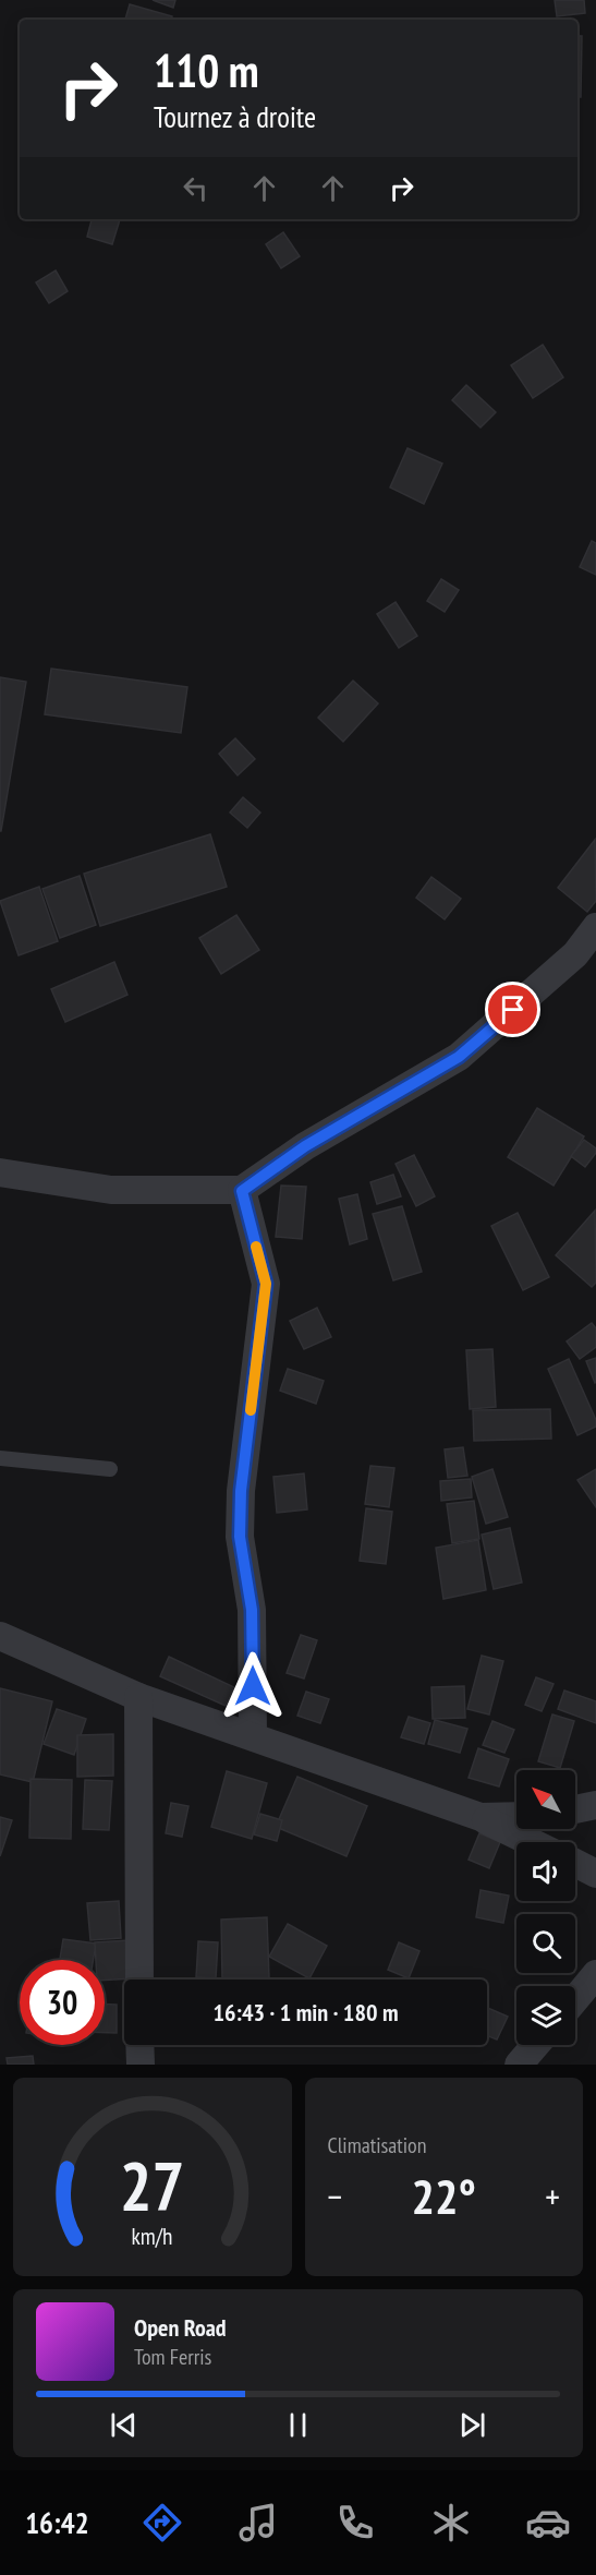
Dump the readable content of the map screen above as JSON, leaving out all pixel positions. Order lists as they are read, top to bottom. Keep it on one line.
{"north":"top left","page":{"turn":["110 m","Tournez à droite"],"limit":"30","trip":"16:43 · 1 min · 180 m","tile":"Climatisation","heat":["−","22°","+"],"song":["Open Road","Tom Ferris"],"tabs":"16:42","gauge":["27","km/h"]}}
